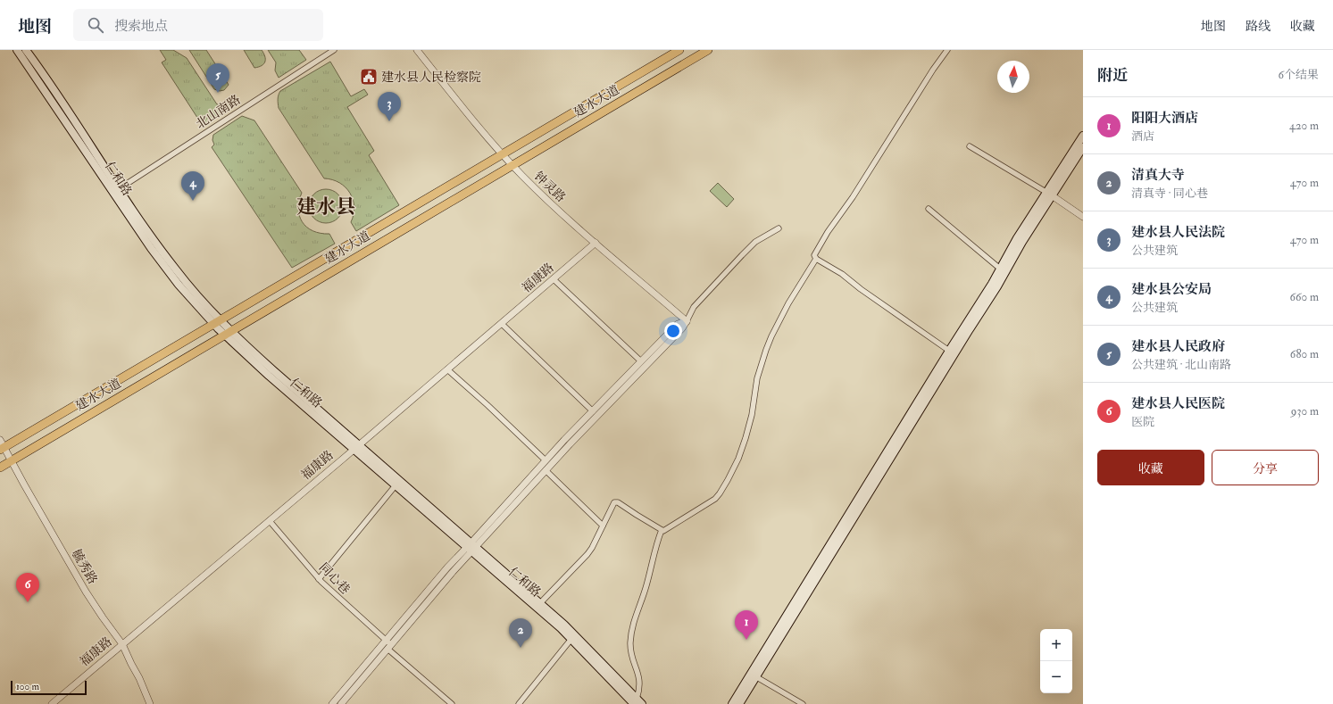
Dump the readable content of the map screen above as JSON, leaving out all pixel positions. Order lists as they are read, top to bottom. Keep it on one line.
{"streets":{"main road":["建水大道","仁和路"],"street":["北山南路","钟灵路","福康路","毓秀路","同心巷"]},"crossings":[["建水大道","仁和路"],["建水大道","钟灵路"],["建水大道","毓秀路"],["北山南路","仁和路"],["仁和路","福康路"],["钟灵路","福康路"],["福康路","毓秀路"],["福康路","同心巷"]],"districts":["建水县"],"places":{"public building":["建水县人民检察院"]},"scale_bar":"100 m","north":"top","page":{"header":"地图","search":"搜索地点","nav":["地图","路线","收藏"],"heading":["附近","6个结果"],"pins":["5","3","4","6","1","2"],"list":[{"mark":"1","name":"阳阳大酒店","note":"酒店","value":"420 m"},{"mark":"2","name":"清真大寺","note":"清真寺 · 同心巷","value":"470 m"},{"mark":"3","name":"建水县人民法院","note":"公共建筑","value":"470 m"},{"mark":"4","name":"建水县公安局","note":"公共建筑","value":"660 m"},{"mark":"5","name":"建水县人民政府","note":"公共建筑 · 北山南路","value":"680 m"},{"mark":"6","name":"建水县人民医院","note":"医院","value":"930 m"}],"buttons":["收藏","分享"],"map_buttons":["+","−"],"scale":"100 m"}}
